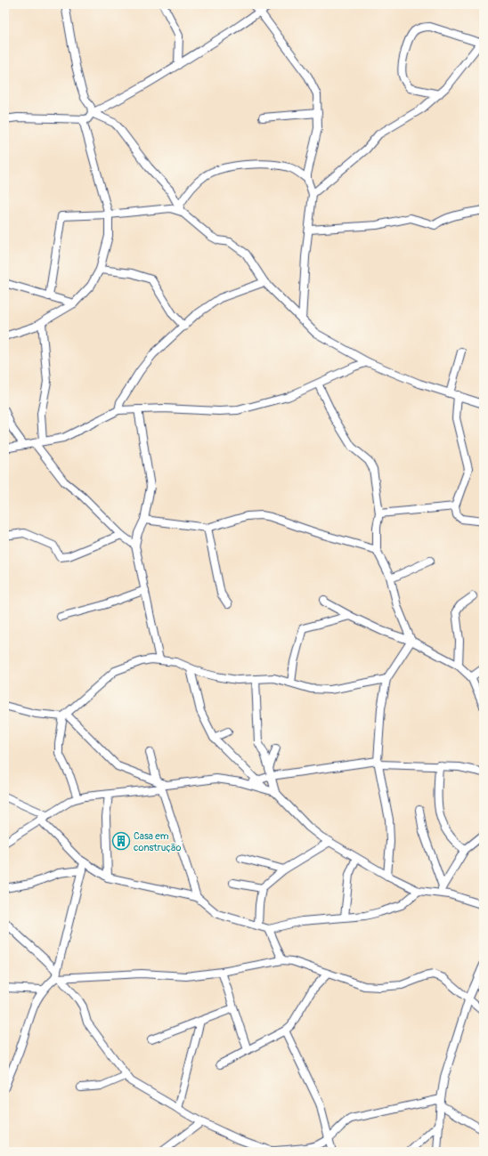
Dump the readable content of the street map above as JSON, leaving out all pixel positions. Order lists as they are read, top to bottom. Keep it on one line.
{"places":{"building":["Casa em construção"]}}
